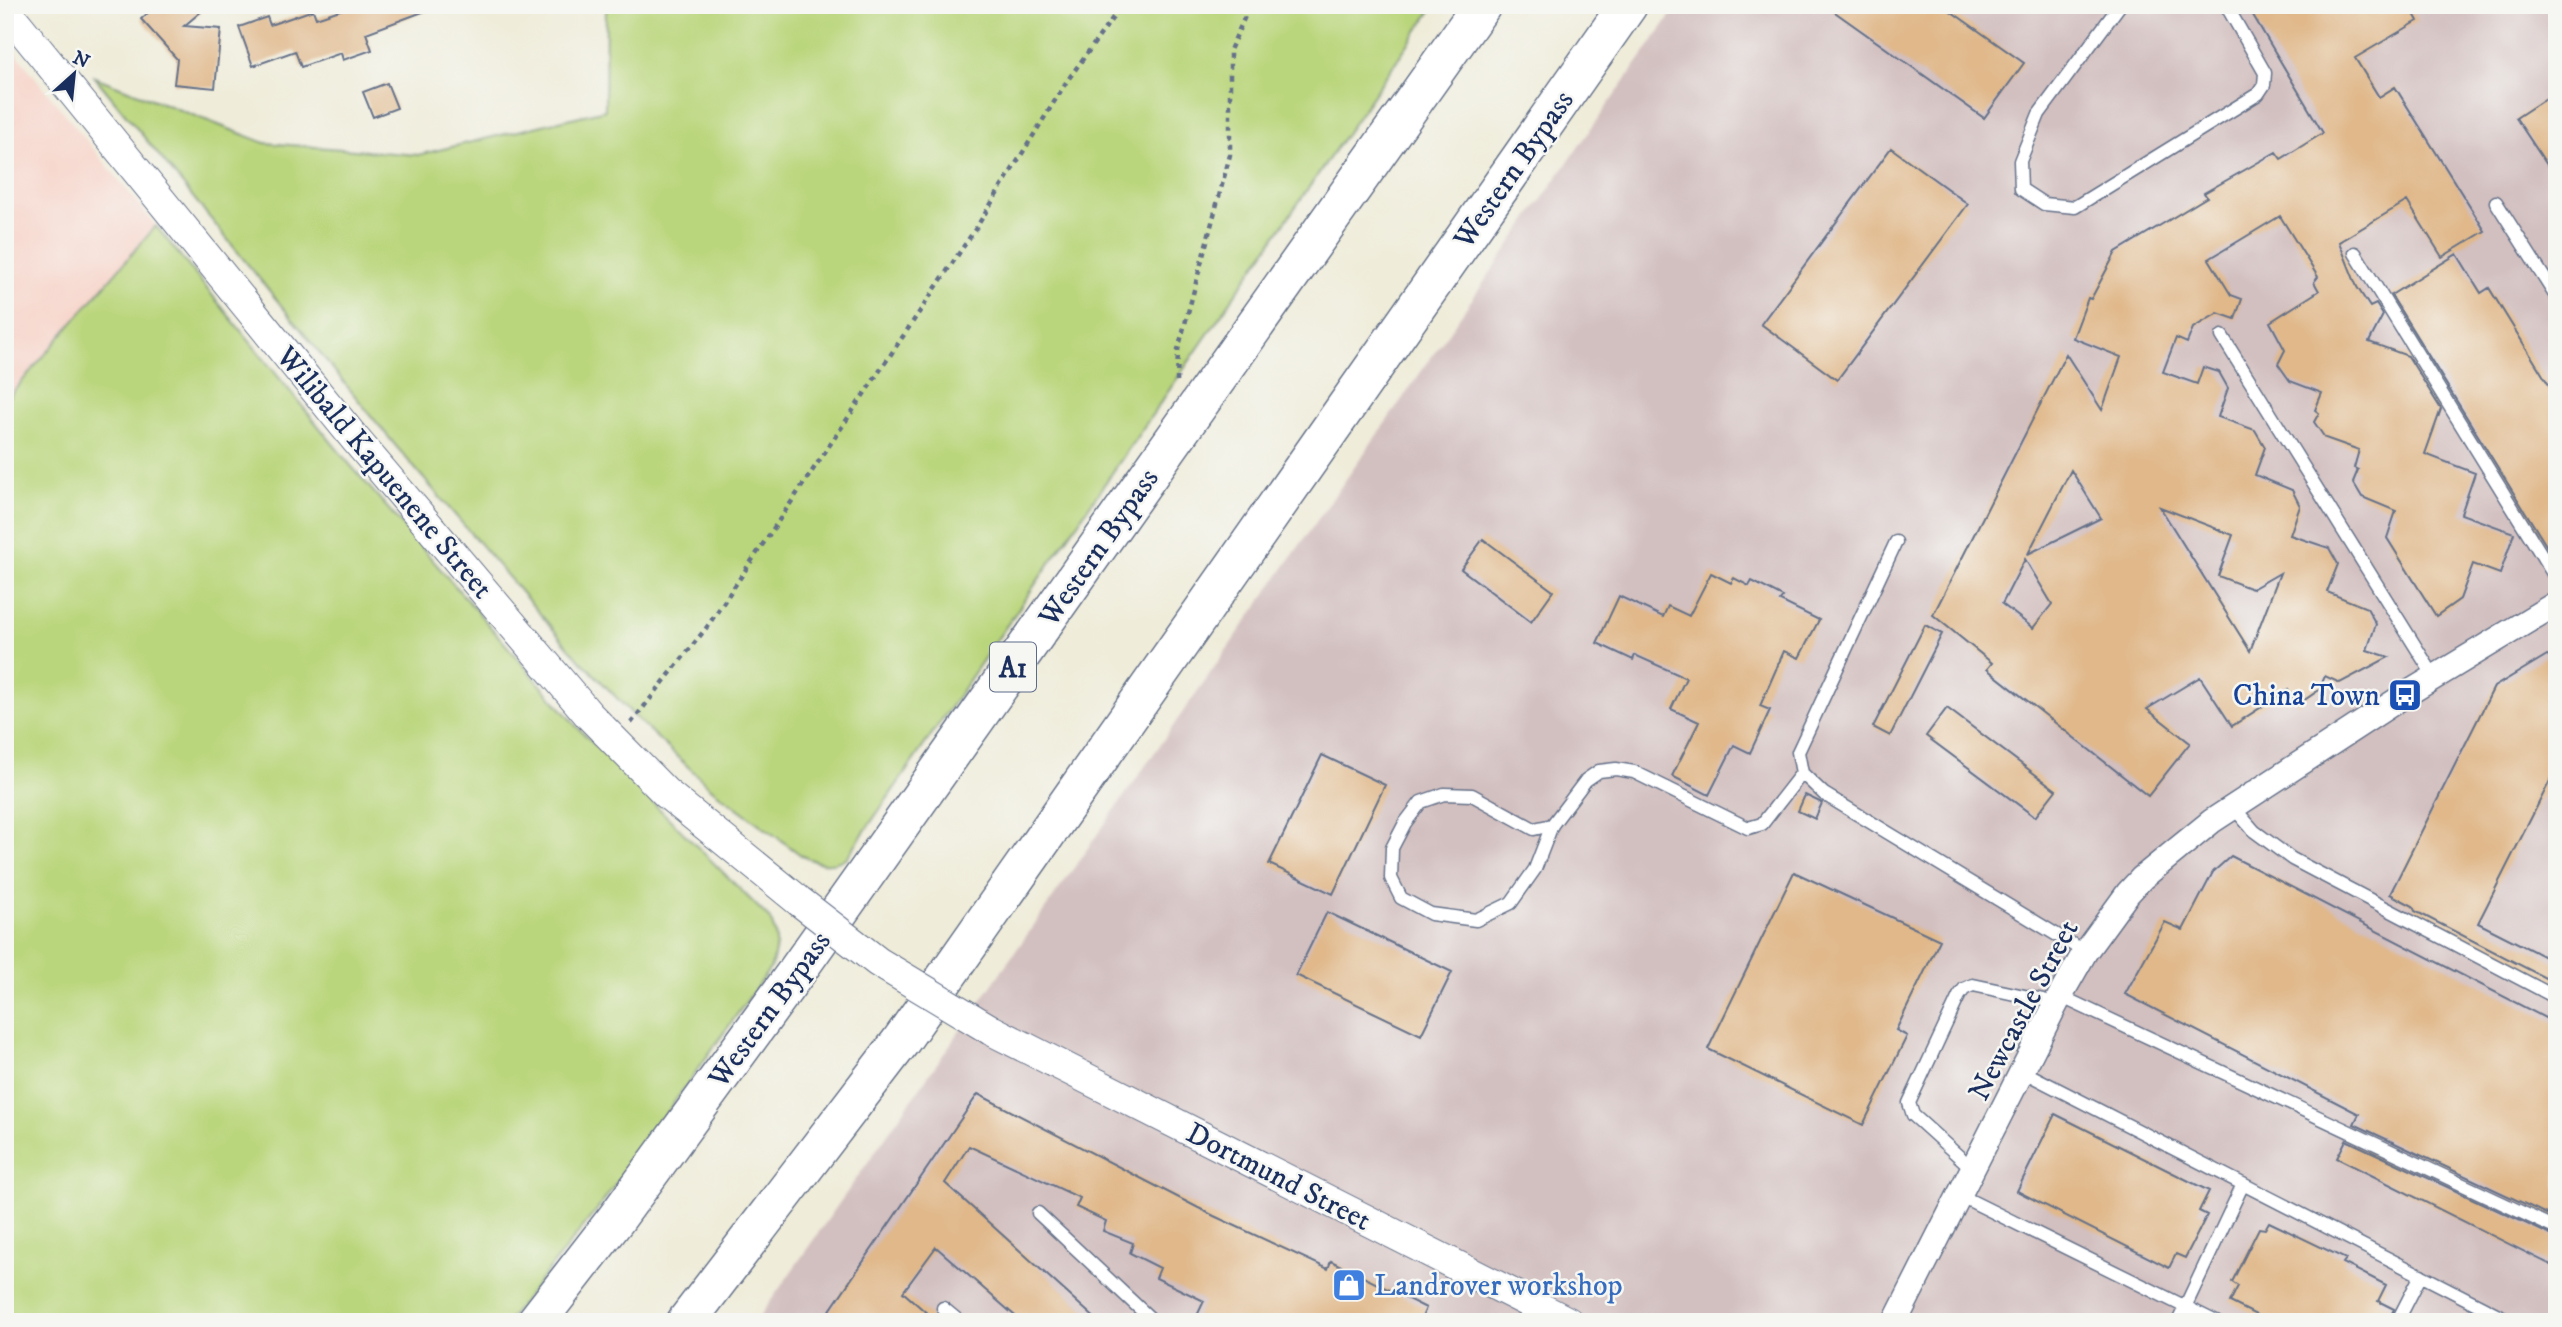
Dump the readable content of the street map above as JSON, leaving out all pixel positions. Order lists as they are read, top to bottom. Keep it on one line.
{"streets":{"highway":["Western Bypass","A1"],"street":["Wilibald Kapuenene Street","Newcastle Street","Dortmund Street"]},"crossings":[["Wilibald Kapuenene Street","Dortmund Street"]],"places":{"bus stop":["China Town"],"shop":["Landrover workshop"]},"north":"top right"}
